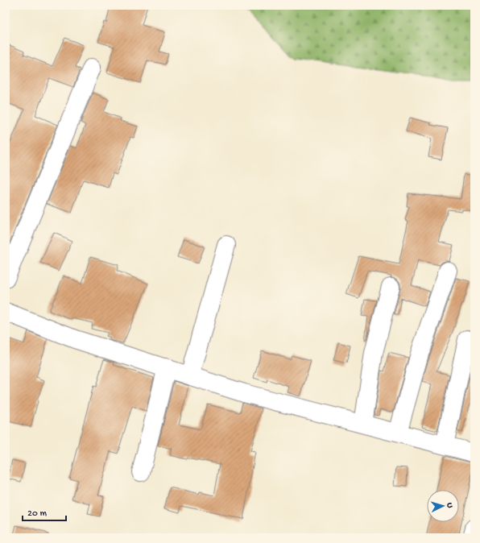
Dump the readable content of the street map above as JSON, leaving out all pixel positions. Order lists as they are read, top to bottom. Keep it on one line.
{"scale_bar":"20 m","north":"right"}
